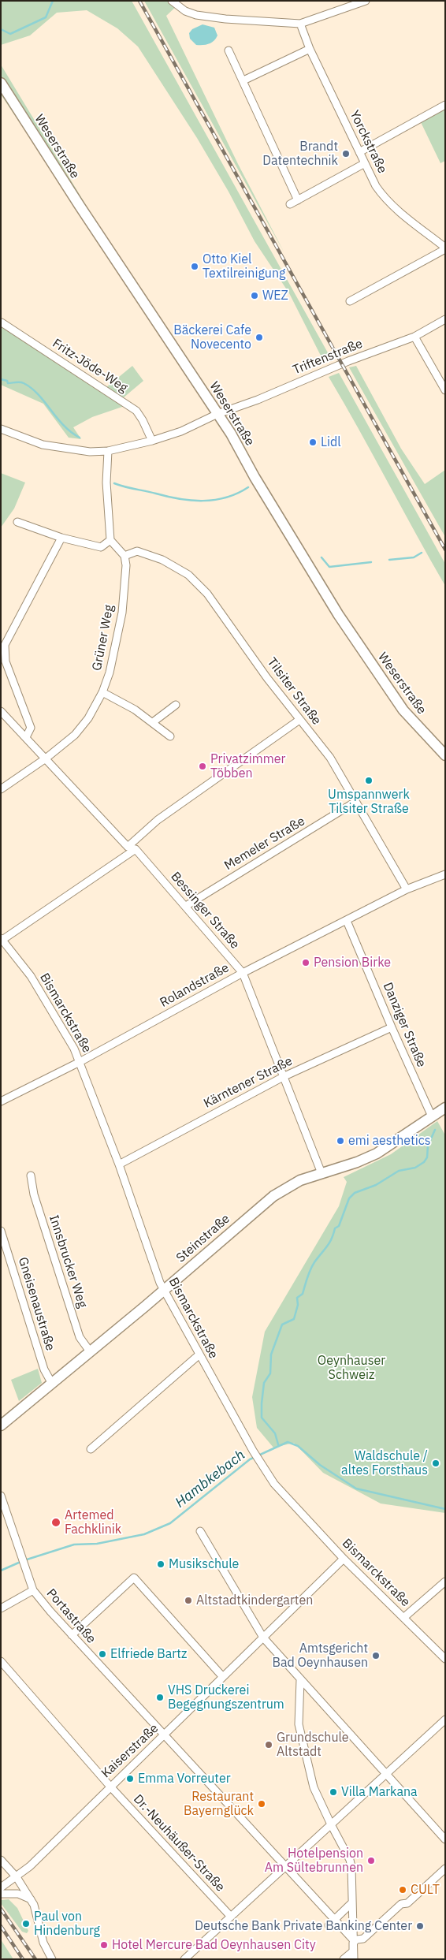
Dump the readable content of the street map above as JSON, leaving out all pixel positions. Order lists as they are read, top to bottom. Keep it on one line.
{"streets":{"street":["Yorckstraße","Weserstraße","Triftenstraße","Fritz-Jöde-Weg","Grüner Weg","Tilsiter Straße","Memeler Straße","Bessinger Straße","Rolandstraße","Bismarckstraße","Danziger Straße","Kärntener Straße","Steinstraße","Innsbrucker Weg","Gneisenaustraße","Portastraße","Kaiserstraße","Dr.-Neuhäußer-Straße"]},"crossings":[["Weserstraße","Triftenstraße"],["Triftenstraße","Fritz-Jöde-Weg"],["Grüner Weg","Tilsiter Straße"],["Tilsiter Straße","Memeler Straße"],["Tilsiter Straße","Rolandstraße"],["Memeler Straße","Bessinger Straße"],["Bessinger Straße","Rolandstraße"],["Bessinger Straße","Kärntener Straße"],["Bessinger Straße","Steinstraße"],["Rolandstraße","Bismarckstraße"],["Rolandstraße","Danziger Straße"],["Bismarckstraße","Kärntener Straße"],["Bismarckstraße","Steinstraße"],["Bismarckstraße","Kaiserstraße"],["Danziger Straße","Kärntener Straße"],["Danziger Straße","Steinstraße"],["Steinstraße","Innsbrucker Weg"],["Steinstraße","Gneisenaustraße"],["Portastraße","Kaiserstraße"],["Kaiserstraße","Dr.-Neuhäußer-Straße"]],"water":["Hambkebach"],"parks":["Oeynhauser Schweiz"],"places":["Brandt Datentechnik","Otto Kiel Textilreinigung","WEZ","Bäckerei Cafe Novecento","Lidl","Privatzimmer Többen","Umspannwerk Tilsiter Straße","Pension Birke","emi aesthetics","Waldschule / altes Forsthaus","Artemed Fachklinik","Musikschule","Altstadtkindergarten","Elfriede Bartz","Amtsgericht Bad Oeynhausen","VHS Druckerei Begegnungszentrum","Grundschule Altstadt","Emma Vorreuter","Villa Markana","Restaurant Bayernglück","Hotelpension Am Sültebrunnen","CULT","Paul von Hindenburg","Deutsche Bank Private Banking Center","Hotel Mercure Bad Oeynhausen City"]}
